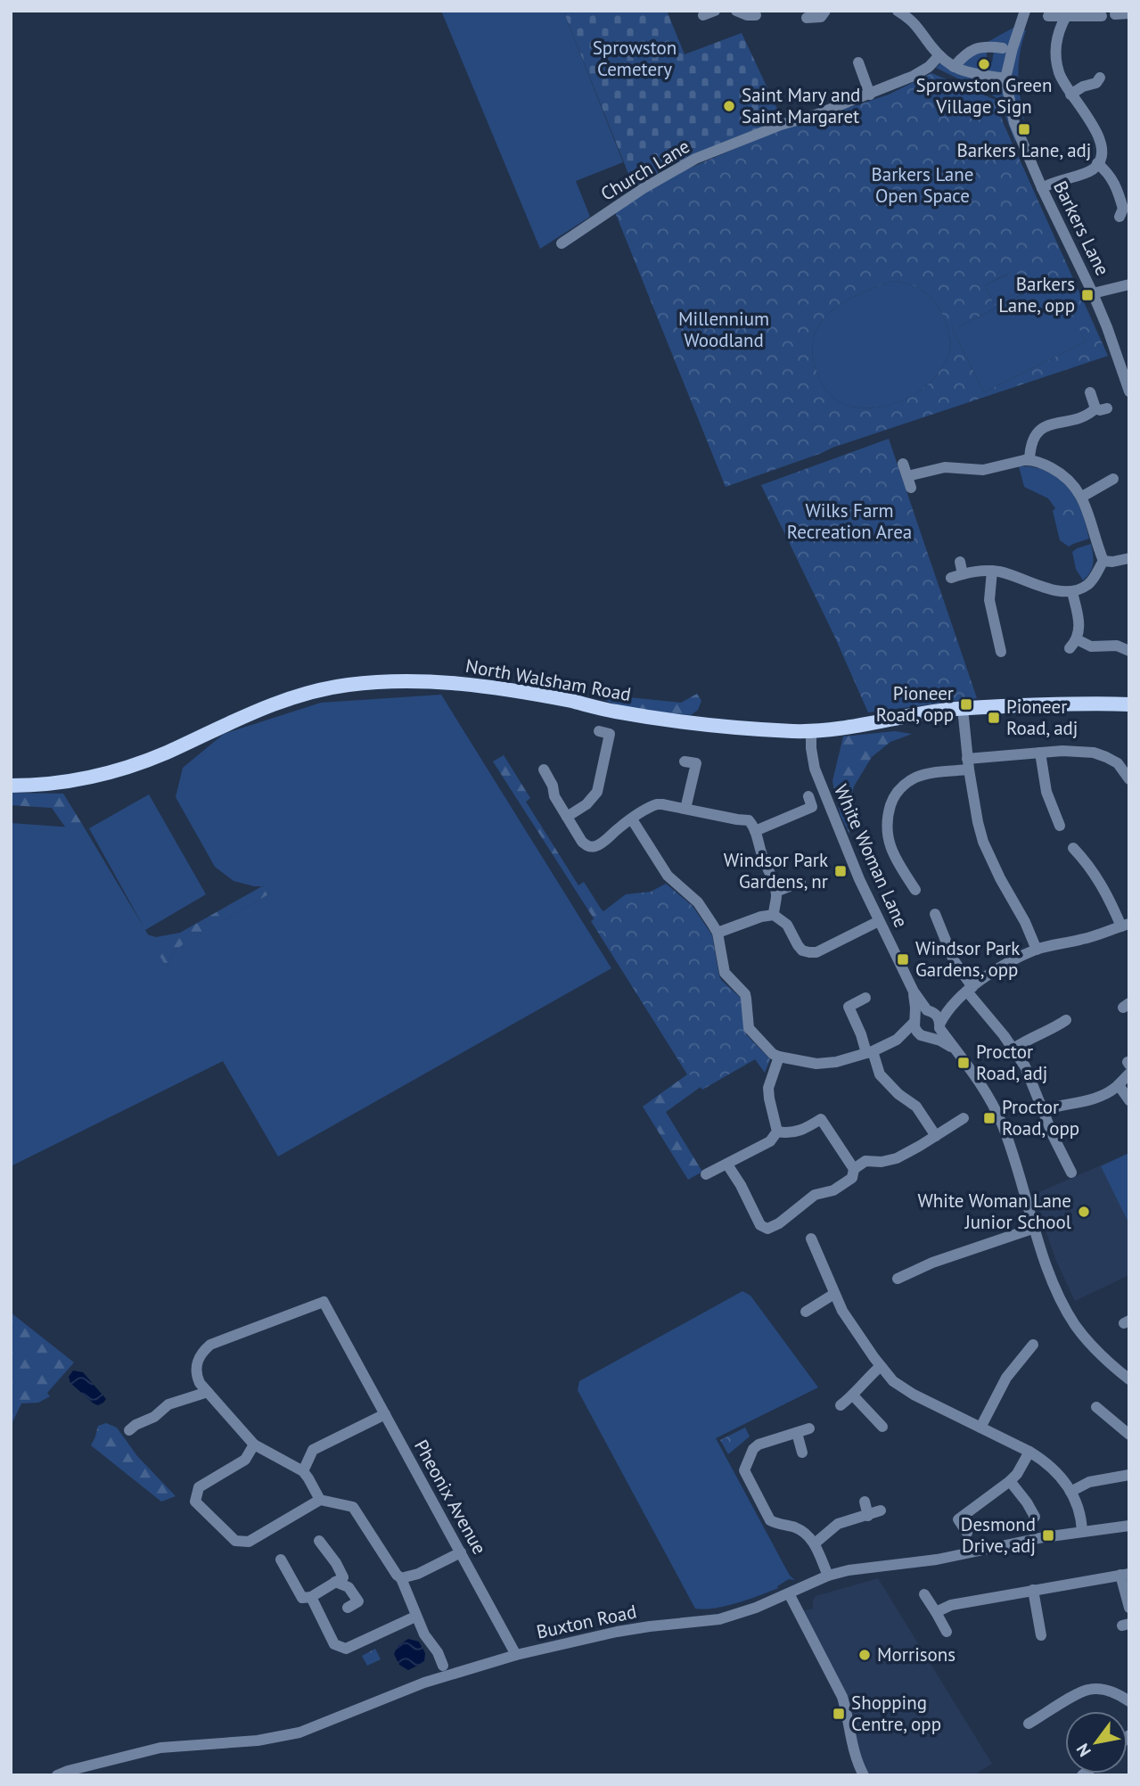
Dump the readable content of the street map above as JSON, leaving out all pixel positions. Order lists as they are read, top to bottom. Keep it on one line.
{"streets":{"main road":["North Walsham Road"],"street":["Church Lane","Barkers Lane","White Woman Lane","Pheonix Avenue","Buxton Road"]},"crossings":[["North Walsham Road","White Woman Lane"],["Pheonix Avenue","Buxton Road"]],"parks":["Sprowston Cemetery","Barkers Lane Open Space","Millennium Woodland","Wilks Farm Recreation Area"],"places":{"other":["Sprowston Green Village Sign","Saint Mary and Saint Margaret","White Woman Lane Junior School","Morrisons"],"transit":["Barkers Lane, adj","Barkers Lane, opp","Pioneer Road, opp","Pioneer Road, adj","Windsor Park Gardens, nr","Windsor Park Gardens, opp","Proctor Road, adj","Proctor Road, opp","Desmond Drive, adj","Shopping Centre, opp"]},"north":"bottom left"}
